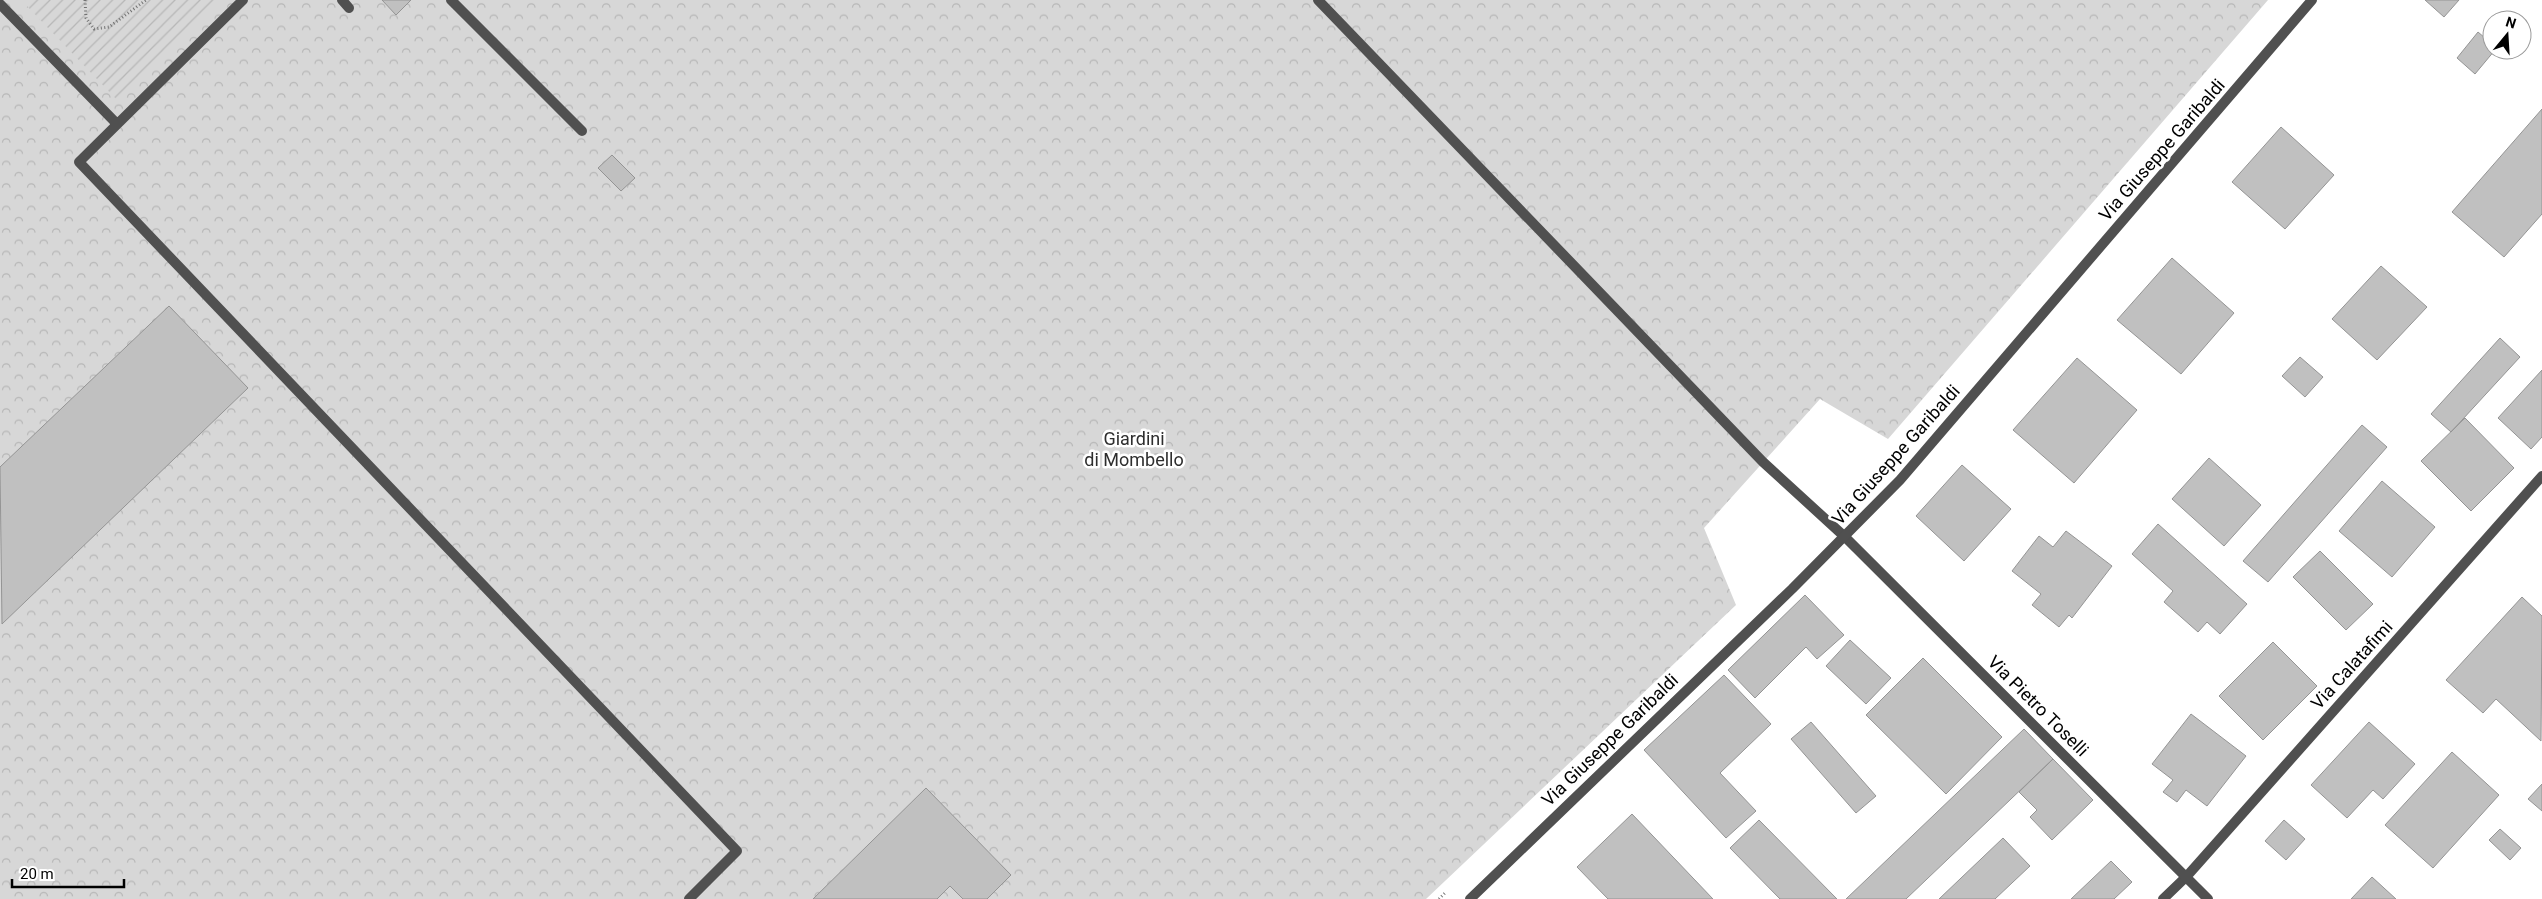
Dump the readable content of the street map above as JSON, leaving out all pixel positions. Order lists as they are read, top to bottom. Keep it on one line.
{"streets":{"street":["Via Giuseppe Garibaldi","Via Calatafimi","Via Pietro Toselli"]},"crossings":[["Via Giuseppe Garibaldi","Via Pietro Toselli"],["Via Calatafimi","Via Pietro Toselli"]],"parks":["Giardini di Mombello"],"scale_bar":"20 m","north":"top"}
